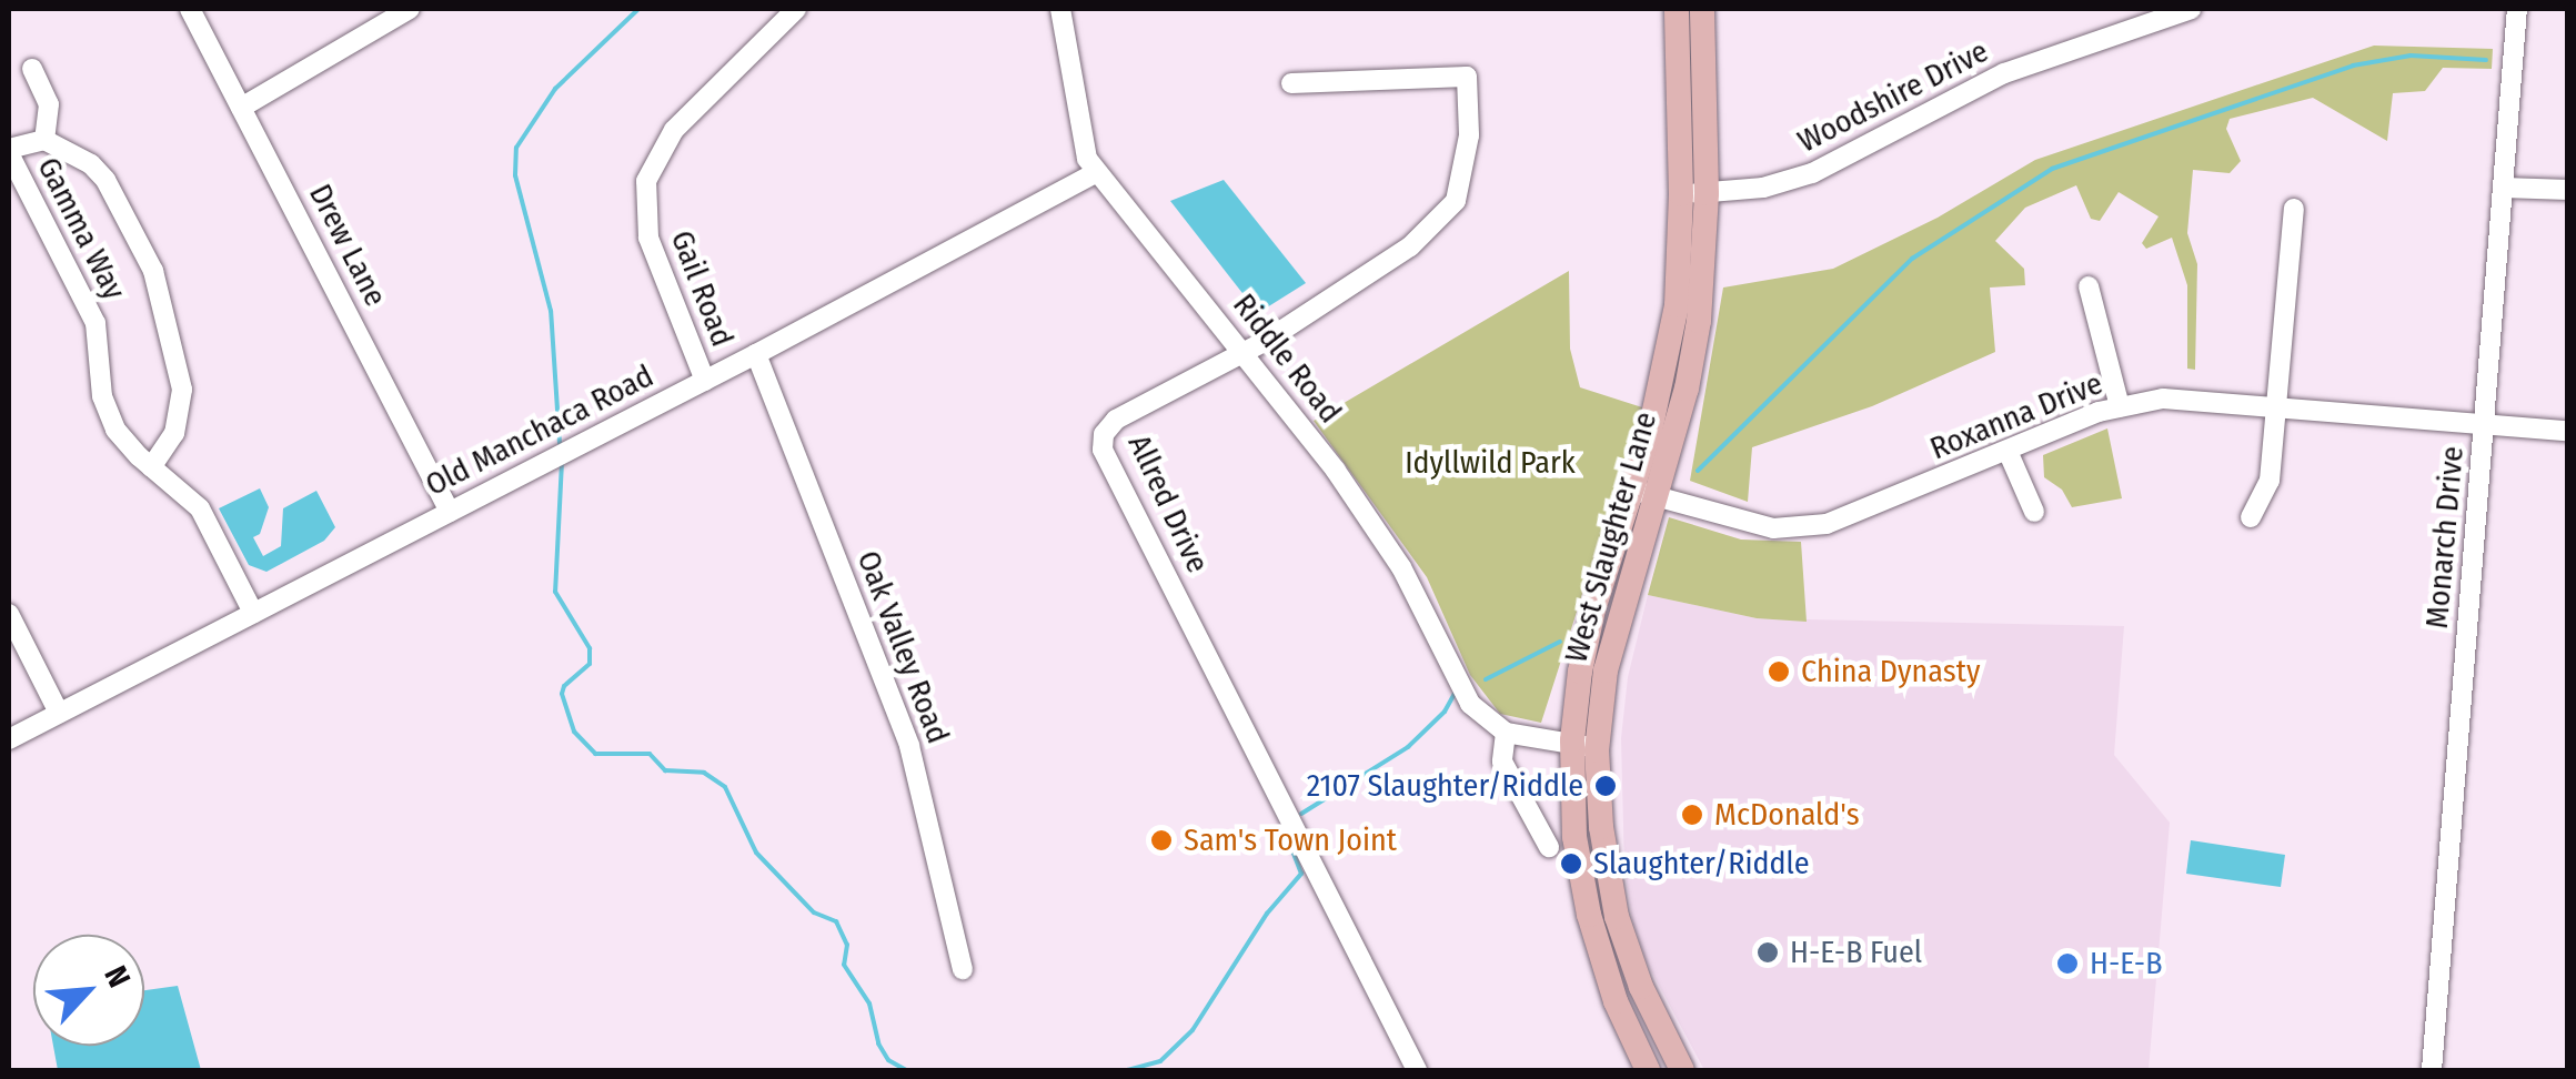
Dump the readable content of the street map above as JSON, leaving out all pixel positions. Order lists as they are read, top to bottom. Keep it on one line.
{"streets":{"main road":["West Slaughter Lane"],"street":["Woodshire Drive","Gamma Way","Drew Lane","Gail Road","Riddle Road","Roxanna Drive","Old Manchaca Road","Allred Drive","Monarch Drive","Oak Valley Road"]},"crossings":[["Woodshire Drive","West Slaughter Lane"],["Gamma Way","Old Manchaca Road"],["Drew Lane","Old Manchaca Road"],["Gail Road","Old Manchaca Road"],["Riddle Road","Old Manchaca Road"],["Riddle Road","Allred Drive"],["Roxanna Drive","West Slaughter Lane"],["Roxanna Drive","Monarch Drive"],["Old Manchaca Road","Oak Valley Road"]],"parks":["Idyllwild Park"],"places":["China Dynasty","2107 Slaughter/Riddle","McDonald's","Sam's Town Joint","Slaughter/Riddle","H-E-B Fuel","H-E-B"],"north":"top right"}
